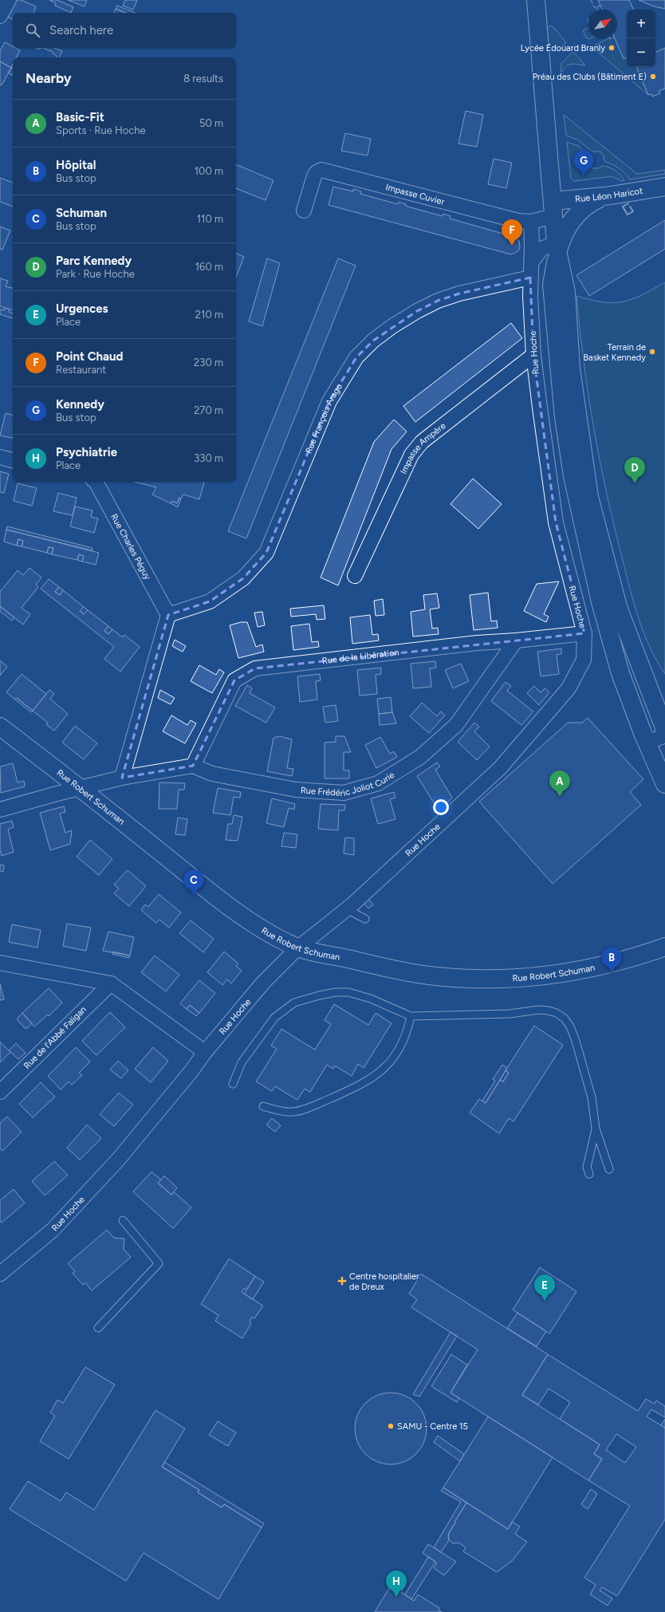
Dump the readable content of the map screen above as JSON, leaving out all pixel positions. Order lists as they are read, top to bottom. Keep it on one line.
{"streets":{"main road":["Rue Léon Haricot","Rue Robert Schuman"],"street":["Impasse Cuvier","Rue Hoche","Rue François Arago","Impasse Ampère","Rue Charles Péguy","Rue de la Libération","Rue Frédéric Joliot Curie","Rue de l'Abbé Faligan"]},"crossings":[["Impasse Cuvier","Rue Léon Haricot"],["Impasse Cuvier","Rue Hoche"],["Rue Hoche","Rue François Arago"],["Rue Hoche","Impasse Ampère"],["Rue Hoche","Rue de la Libération"],["Rue Hoche","Rue Robert Schuman"],["Rue François Arago","Rue Charles Péguy"],["Rue de la Libération","Rue Frédéric Joliot Curie"]],"places":{"other":["Lycée Édouard Branly","Préau des Clubs (Bâtiment E)","Terrain de Basket Kennedy","SAMU - Centre 15"],"health":["Centre hospitalier de Dreux"]},"north":"top right","page":{"map_buttons":["+","−"],"search":"Search here","heading":["Nearby","8 results"],"list":[{"mark":"A","name":"Basic-Fit","note":"Sports · Rue Hoche","value":"50 m"},{"mark":"B","name":"Hôpital","note":"Bus stop","value":"100 m"},{"mark":"C","name":"Schuman","note":"Bus stop","value":"110 m"},{"mark":"D","name":"Parc Kennedy","note":"Park · Rue Hoche","value":"160 m"},{"mark":"E","name":"Urgences","note":"Place","value":"210 m"},{"mark":"F","name":"Point Chaud","note":"Restaurant","value":"230 m"},{"mark":"G","name":"Kennedy","note":"Bus stop","value":"270 m"},{"mark":"H","name":"Psychiatrie","note":"Place","value":"330 m"}],"pins":["G","F","D","A","C","B","E","H"]}}
